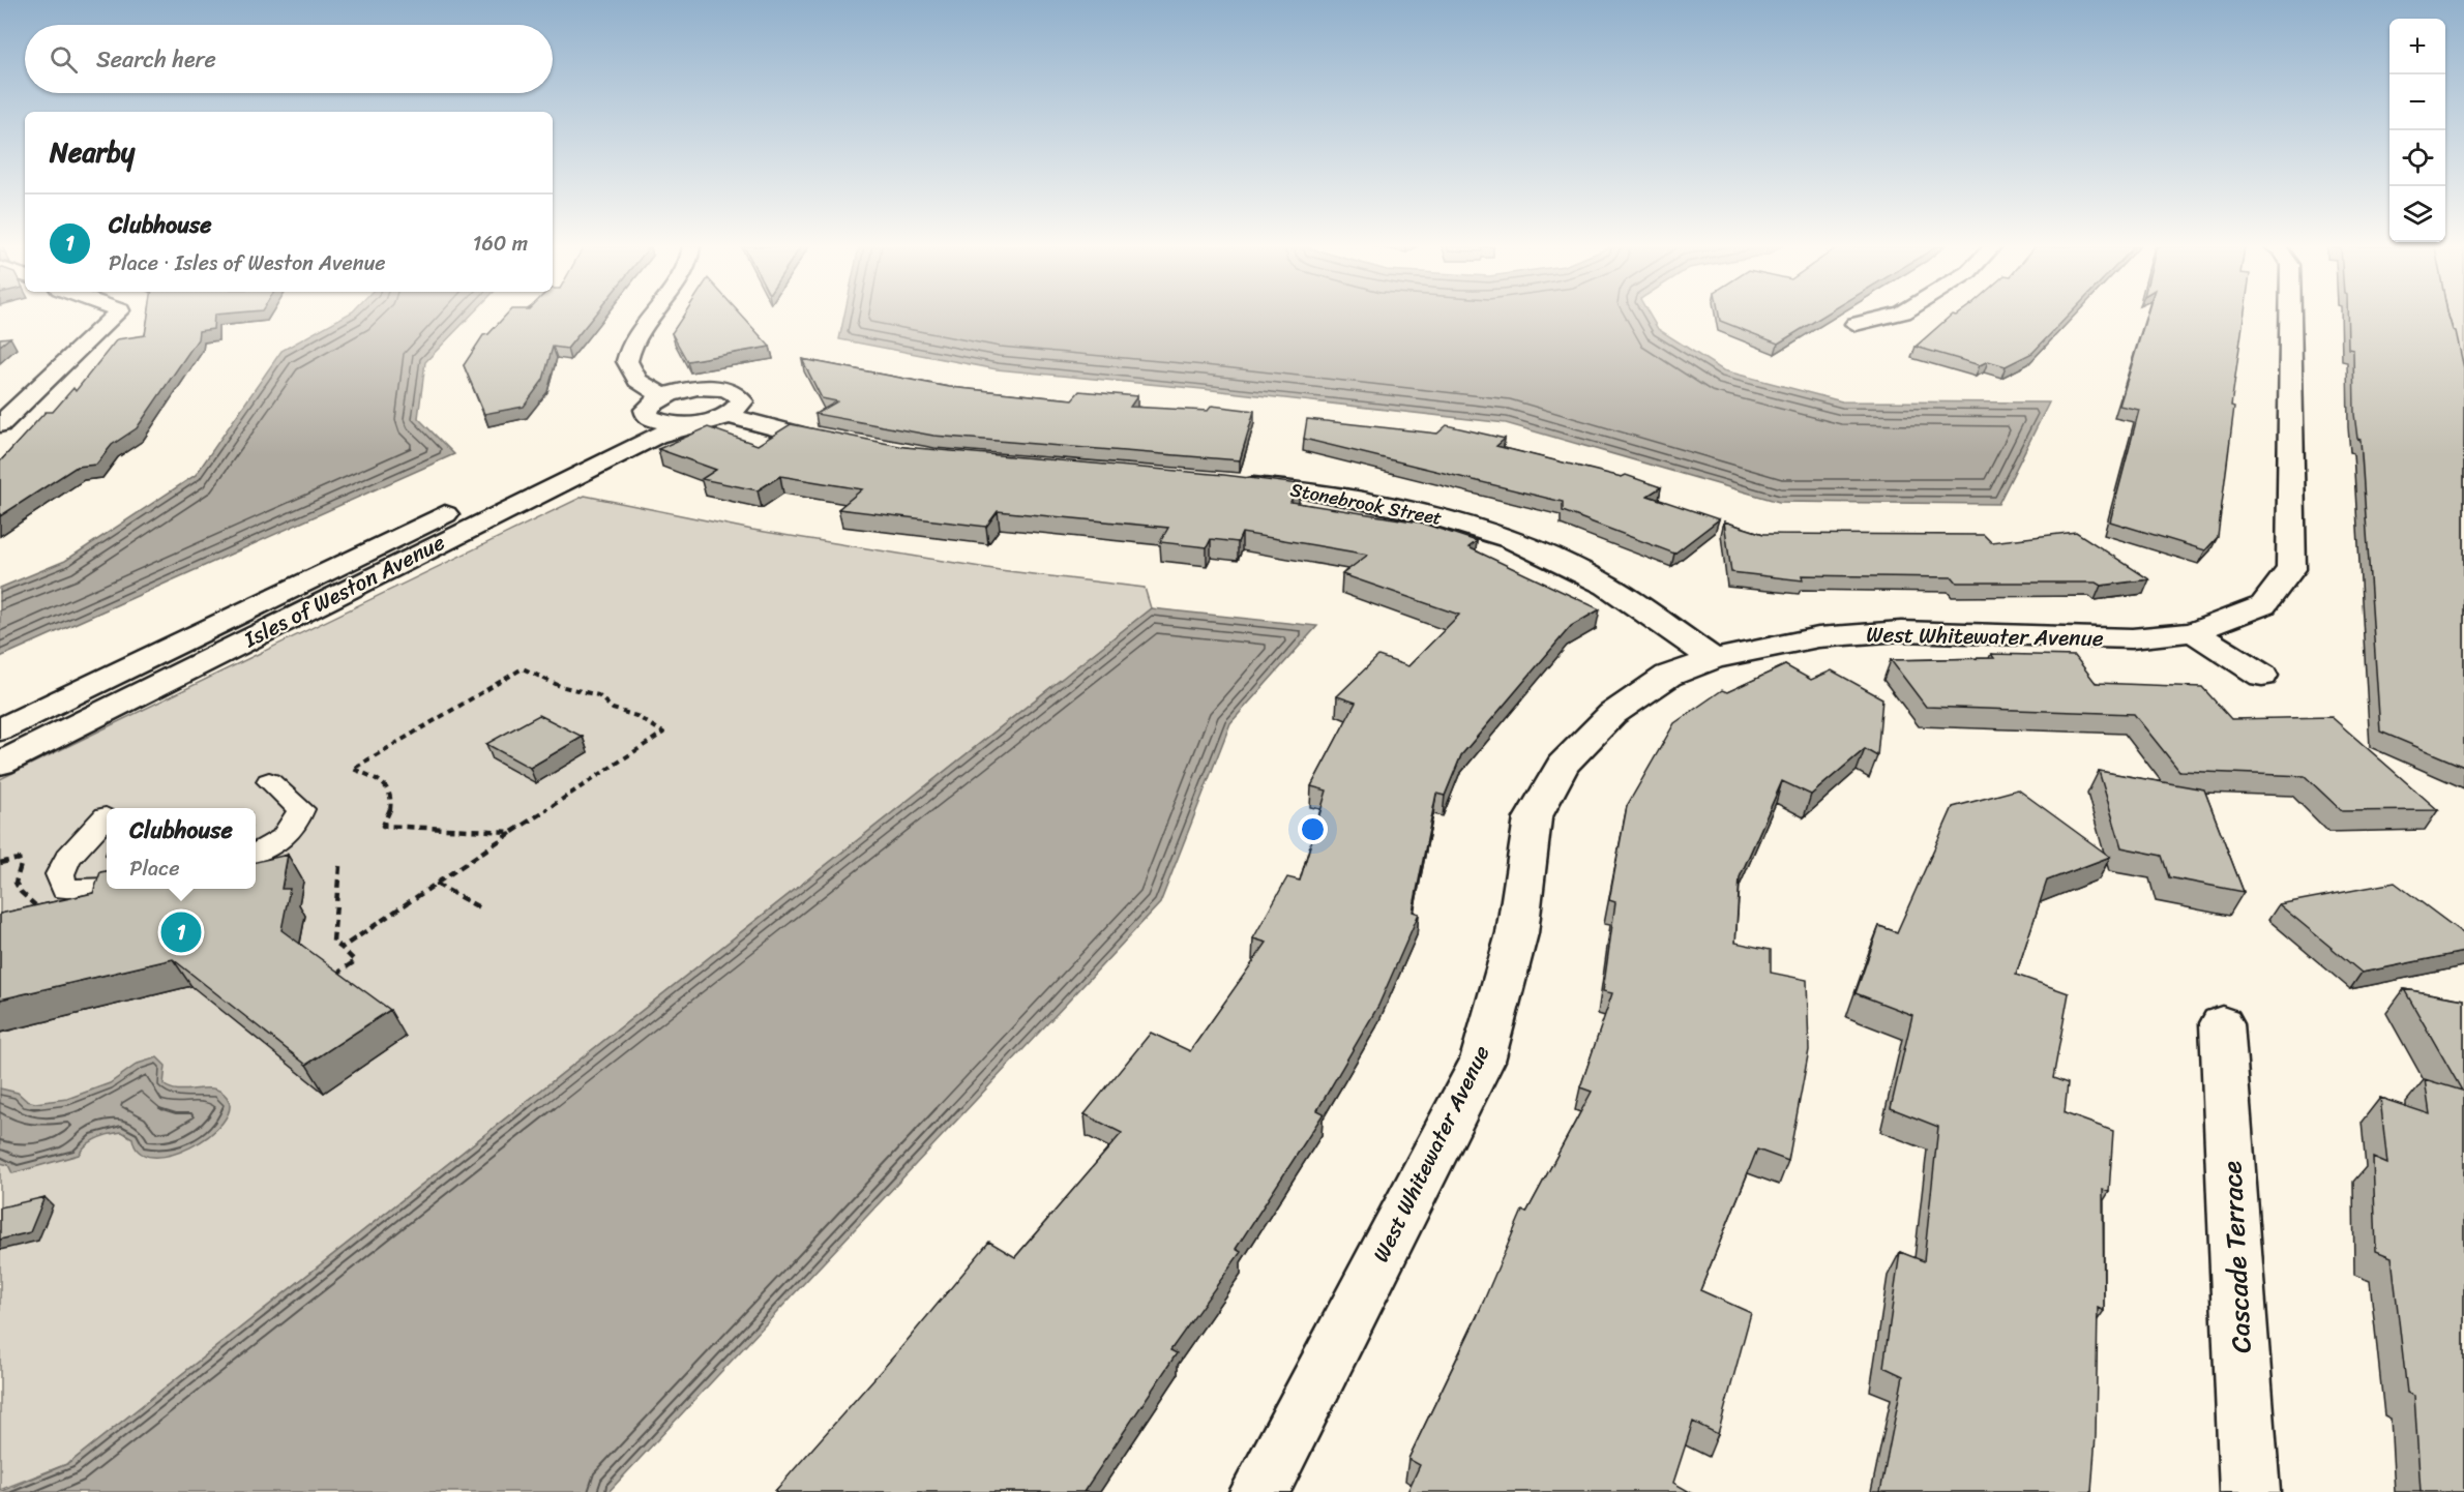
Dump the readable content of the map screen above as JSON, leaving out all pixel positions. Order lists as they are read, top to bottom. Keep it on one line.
{"streets":{"street":["Stonebrook Street","Isles of Weston Avenue","West Whitewater Avenue","Cascade Terrace"]},"crossings":[["Stonebrook Street","West Whitewater Avenue"]],"page":{"map_buttons":["+","−"],"search":"Search here","heading":"Nearby","list":[{"mark":"1","name":"Clubhouse","note":"Place · Isles of Weston Avenue","value":"160 m"}],"popup":["Clubhouse","Place"],"pins":"1"}}
